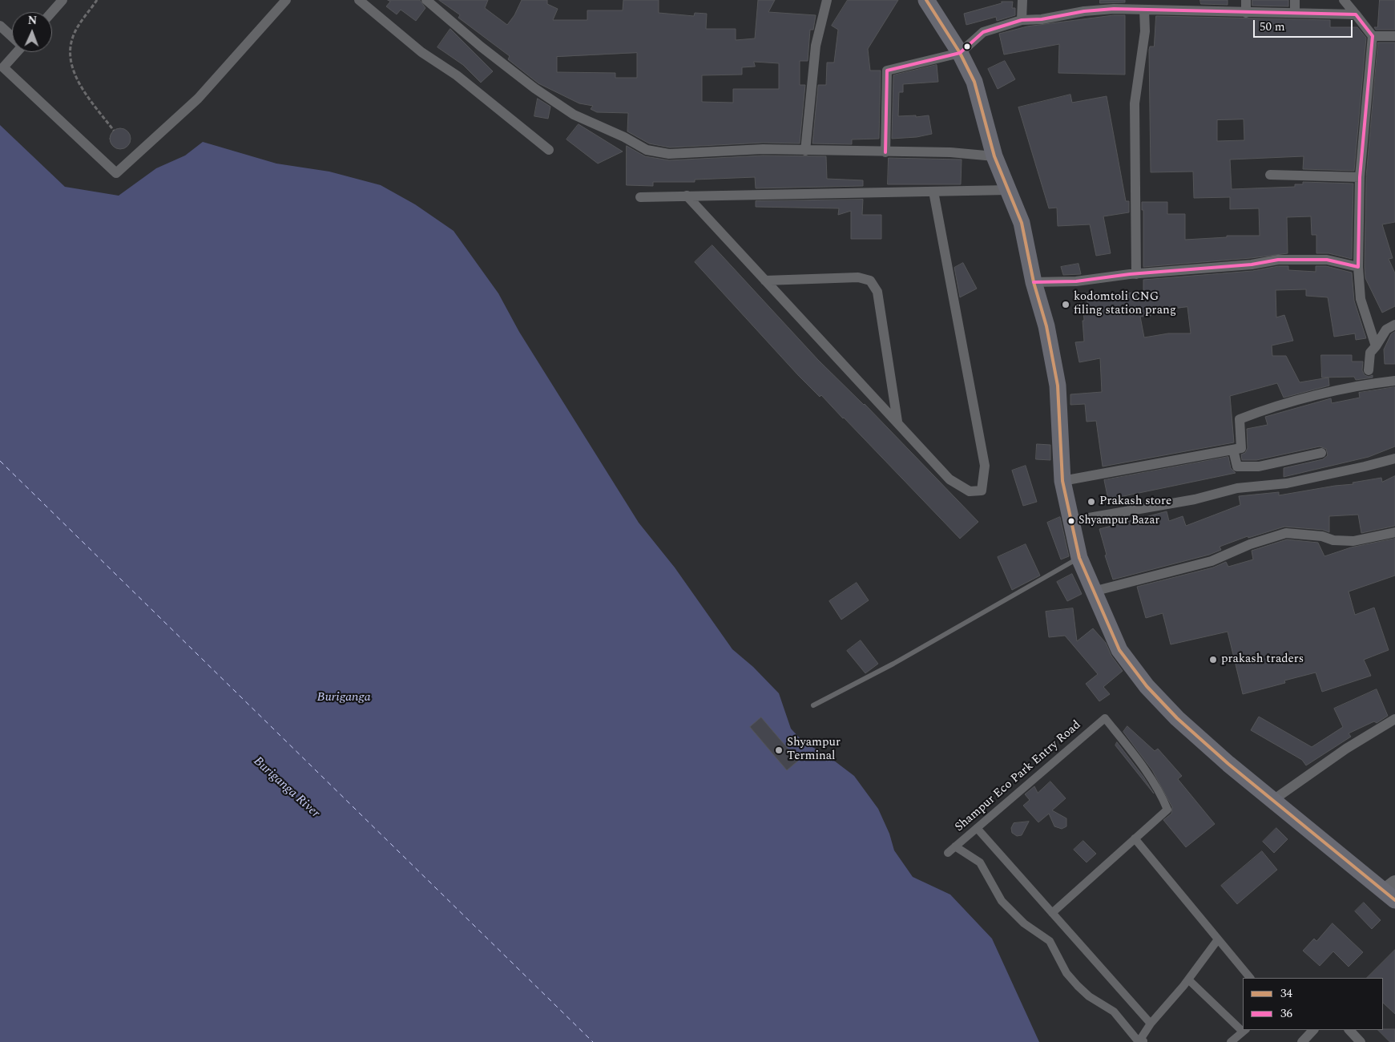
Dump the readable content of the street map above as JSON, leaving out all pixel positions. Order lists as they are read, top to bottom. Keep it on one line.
{"streets":{"street":["Shampur Eco Park Entry Road"]},"water":["Buriganga","Buriganga River"],"places":["kodomtoli CNG filing station prang","Prakash store","Shyampur Bazar","prakash traders","Shyampur Terminal"],"lines":["transit line 34","transit line 36"],"legend":["34","36"],"scale_bar":"50 m","north":"top"}
